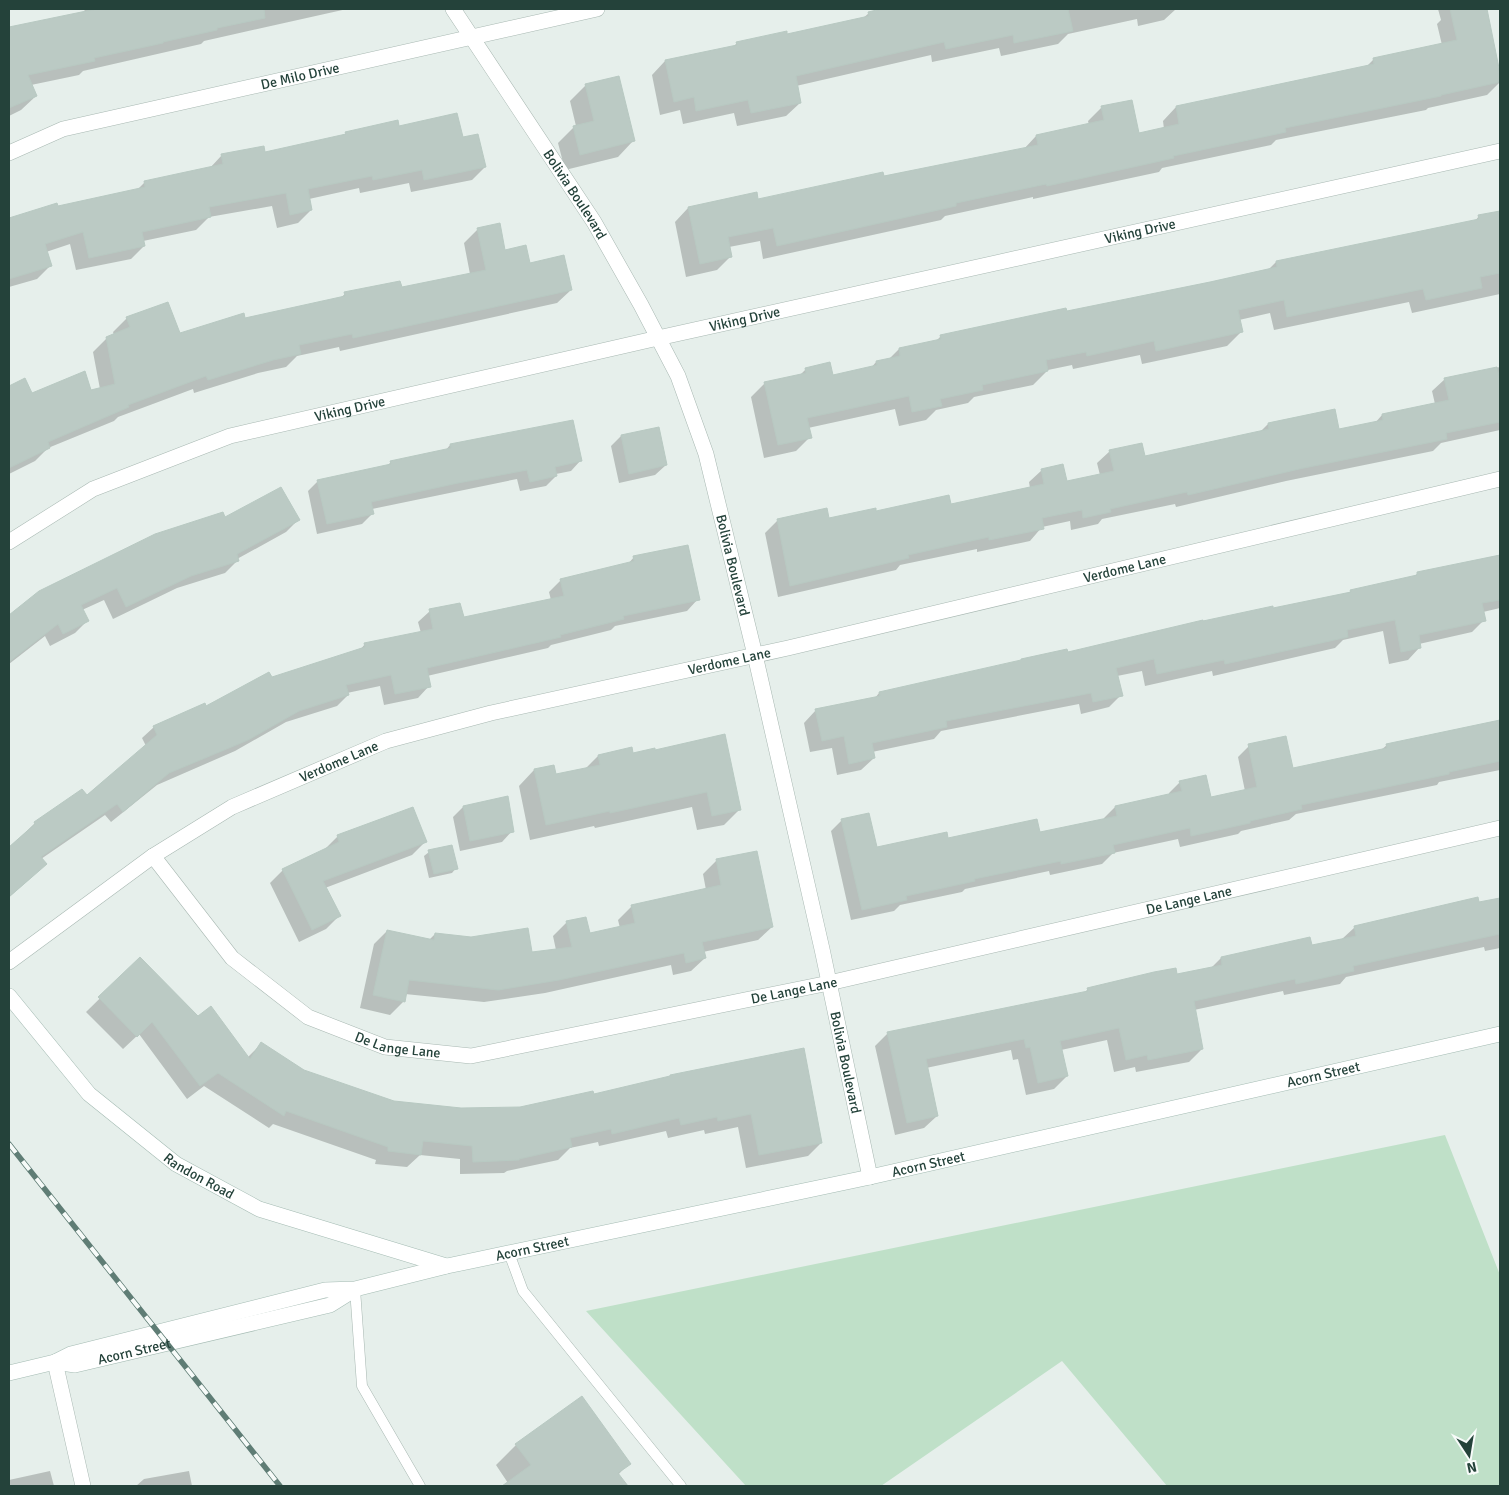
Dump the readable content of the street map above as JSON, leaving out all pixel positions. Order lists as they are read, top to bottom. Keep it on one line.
{"streets":{"street":["De Milo Drive","Bolivia Boulevard","Viking Drive","Verdome Lane","De Lange Lane","Acorn Street","Randon Road"]},"crossings":[["De Milo Drive","Bolivia Boulevard"],["Bolivia Boulevard","Viking Drive"],["Bolivia Boulevard","Verdome Lane"],["Bolivia Boulevard","De Lange Lane"],["Bolivia Boulevard","Acorn Street"],["Verdome Lane","De Lange Lane"],["Acorn Street","Randon Road"]],"north":"bottom"}
